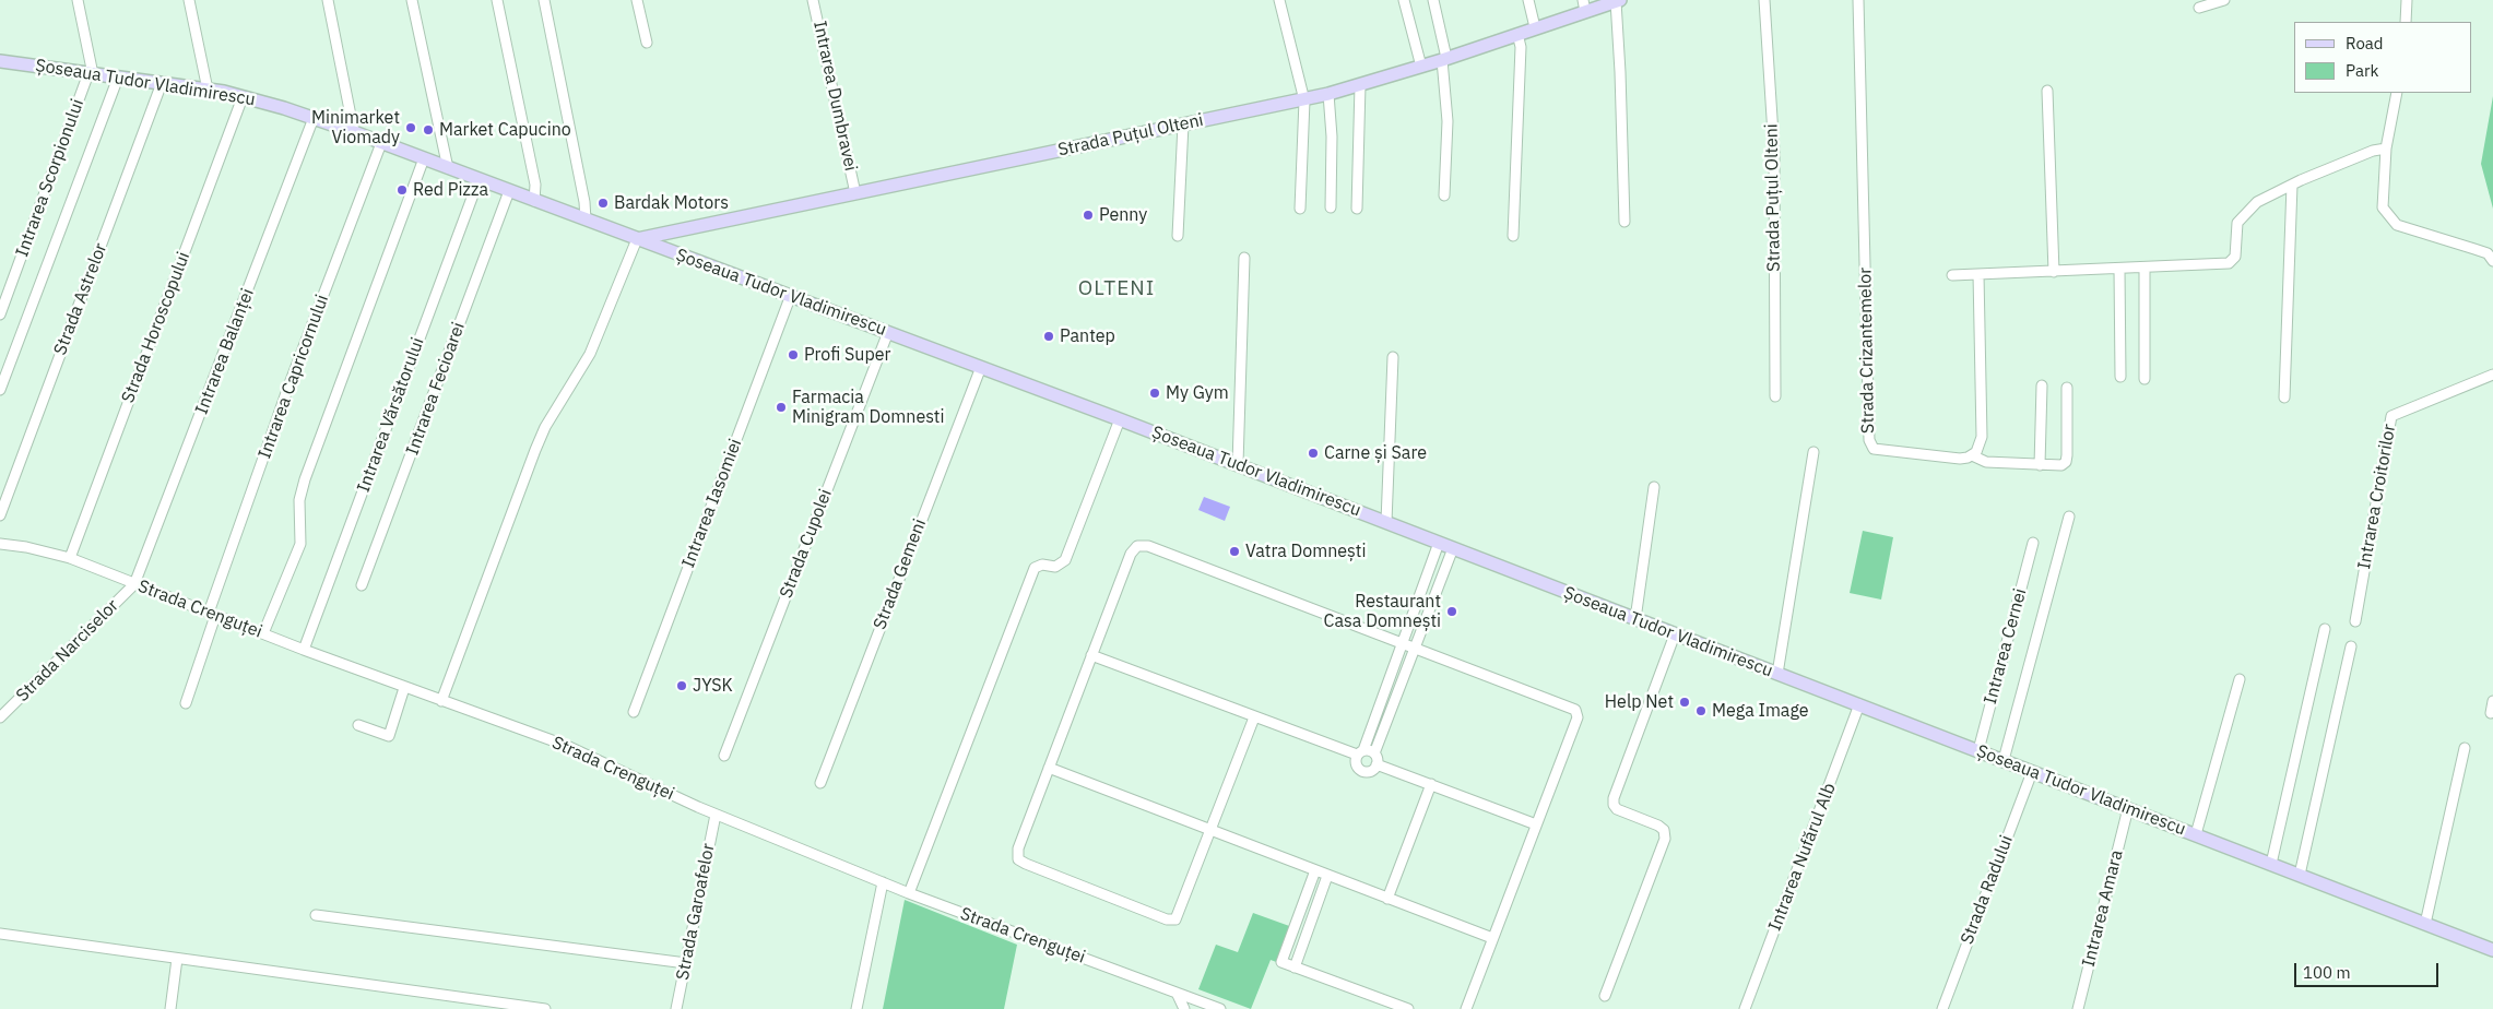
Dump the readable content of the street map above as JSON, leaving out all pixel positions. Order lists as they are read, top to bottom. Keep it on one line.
{"streets":{"main road":["Șoseaua Tudor Vladimirescu","Strada Puțul Olteni"],"street":["Intrarea Dumbravei","Intrarea Scorpionului","Strada Astrelor","Strada Horoscopului","Strada Crizantemelor","Intrarea Balanței","Intrarea Capricornului","Intrarea Fecioarei","Intrarea Vărsătorului","Intrarea Croitorilor","Intrarea Iasomiei","Strada Cupolei","Strada Gemeni","Strada Crenguței","Intrarea Cernei","Strada Narciselor","Intrarea Nufărul Alb","Strada Radului","Intrarea Amara","Strada Garoafelor"]},"crossings":[["Șoseaua Tudor Vladimirescu","Strada Puțul Olteni"],["Șoseaua Tudor Vladimirescu","Intrarea Scorpionului"],["Șoseaua Tudor Vladimirescu","Strada Astrelor"],["Șoseaua Tudor Vladimirescu","Strada Horoscopului"],["Șoseaua Tudor Vladimirescu","Intrarea Balanței"],["Șoseaua Tudor Vladimirescu","Intrarea Capricornului"],["Șoseaua Tudor Vladimirescu","Intrarea Fecioarei"],["Șoseaua Tudor Vladimirescu","Intrarea Vărsătorului"],["Șoseaua Tudor Vladimirescu","Intrarea Iasomiei"],["Șoseaua Tudor Vladimirescu","Strada Cupolei"],["Șoseaua Tudor Vladimirescu","Strada Gemeni"],["Șoseaua Tudor Vladimirescu","Intrarea Cernei"],["Șoseaua Tudor Vladimirescu","Intrarea Nufărul Alb"],["Șoseaua Tudor Vladimirescu","Strada Radului"],["Șoseaua Tudor Vladimirescu","Intrarea Amara"],["Intrarea Dumbravei","Strada Puțul Olteni"],["Strada Horoscopului","Strada Crenguței"],["Intrarea Balanței","Strada Crenguței"],["Intrarea Balanței","Strada Narciselor"],["Intrarea Capricornului","Strada Crenguței"],["Intrarea Vărsătorului","Strada Crenguței"],["Strada Crenguței","Strada Narciselor"],["Strada Crenguței","Strada Garoafelor"]],"districts":["OLTENI"],"places":["Minimarket Viomady","Market Capucino","Red Pizza","Bardak Motors","Penny","Pantep","Profi Super","My Gym","Farmacia Minigram Domnesti","Carne și Sare","Vatra Domnești","Restaurant Casa Domnești","JYSK","Help Net","Mega Image"],"legend":["Road","Park"],"scale_bar":"100 m"}
